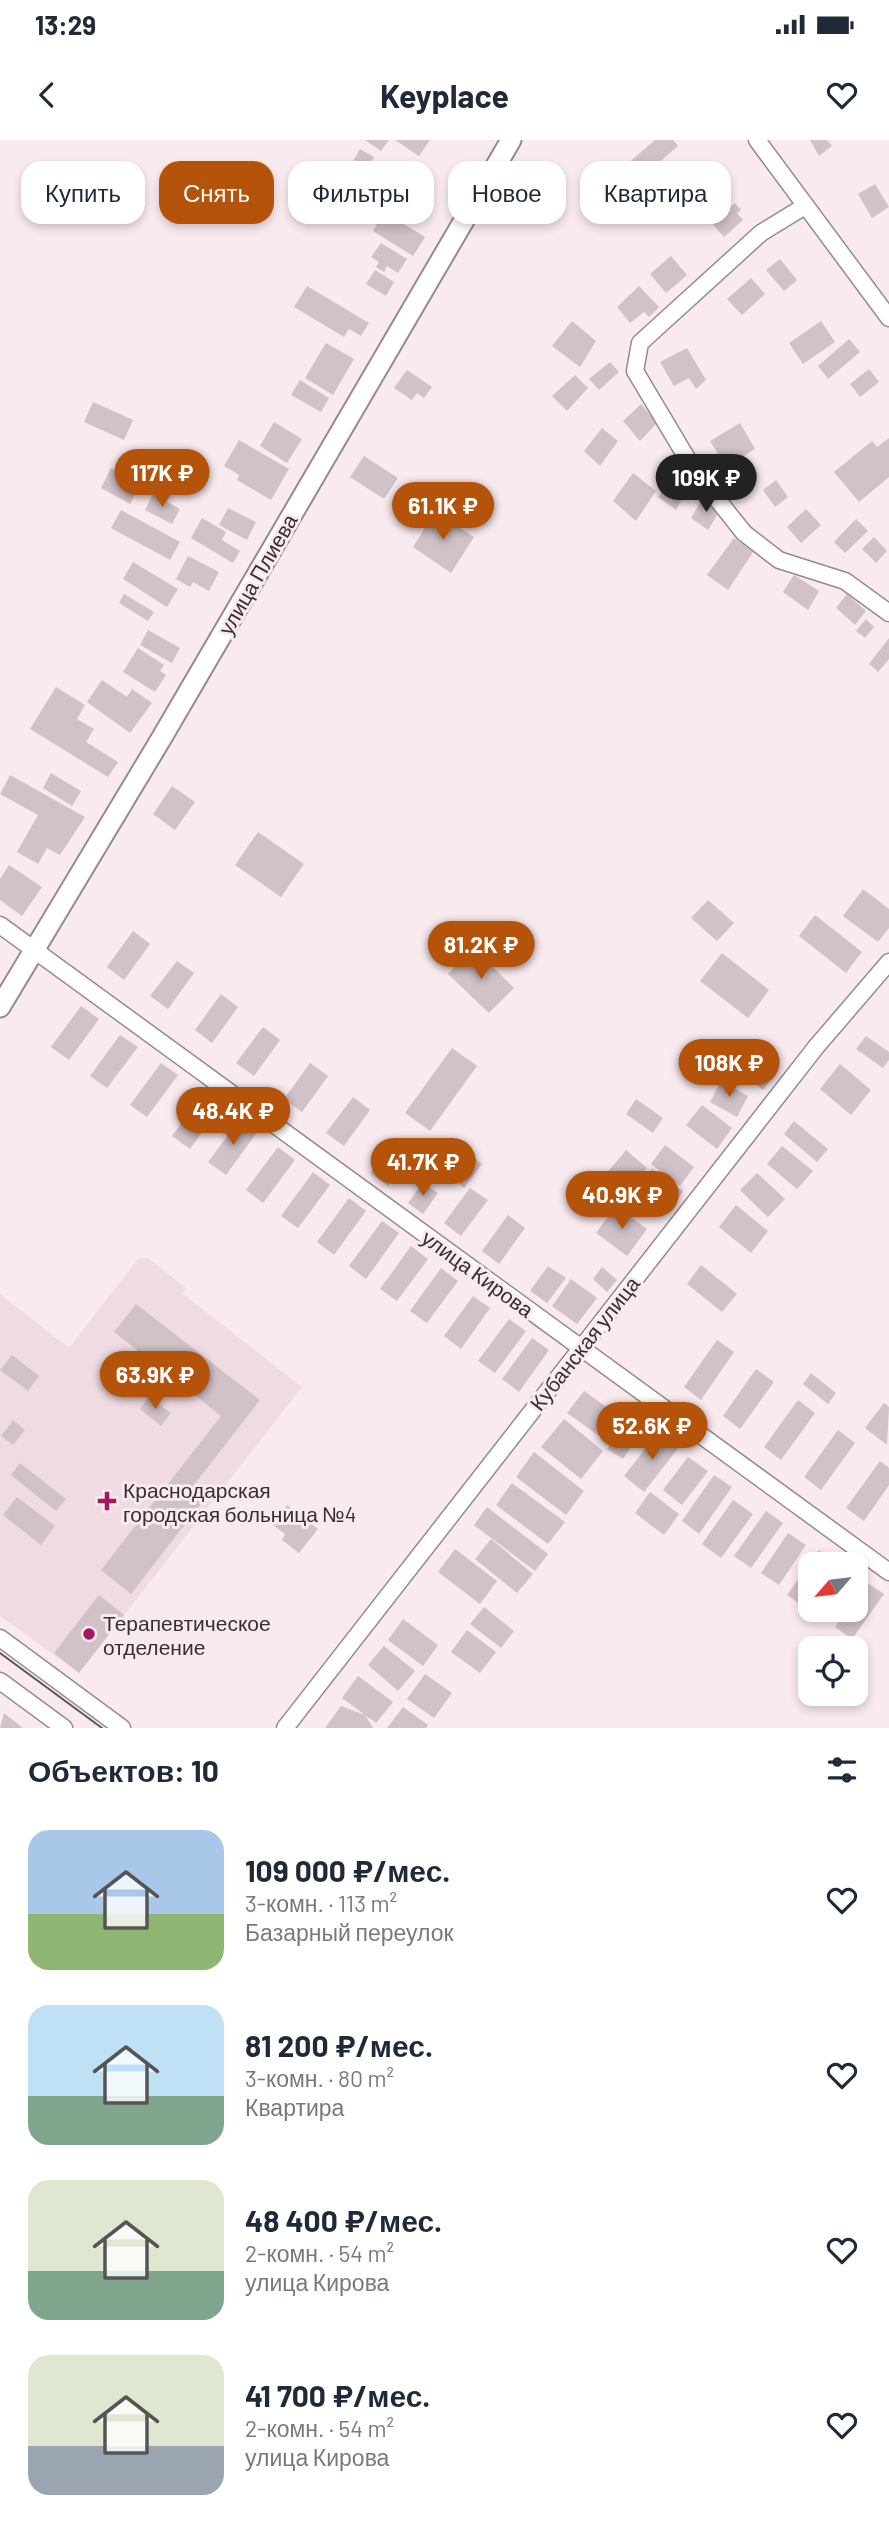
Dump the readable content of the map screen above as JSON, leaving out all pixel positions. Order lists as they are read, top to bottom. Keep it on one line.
{"streets":{"street":["улица Плиева","улица Кирова","Кубанская улица"]},"crossings":[["улица Плиева","улица Кирова"],["улица Кирова","Кубанская улица"]],"places":{"health":["Краснодарская городская больница №4"],"other":["Терапевтическое отделение"]},"north":"bottom left","page":{"status":"13:29","header":"Keyplace","chip":["Купить","Снять","Фильтры","Новое","Квартира"],"price":["117K ₽","109K ₽","61.1K ₽","81.2K ₽","108K ₽","48.4K ₽","41.7K ₽","40.9K ₽","63.9K ₽","52.6K ₽"],"heading":"Объектов: 10","list":[{"name":"109 000 ₽/мес.","note":"3-комн. · 113 m² · Базарный переулок"},{"name":"81 200 ₽/мес.","note":"3-комн. · 80 m² · Квартира"},{"name":"48 400 ₽/мес.","note":"2-комн. · 54 m² · улица Кирова"},{"name":"41 700 ₽/мес.","note":"2-комн. · 54 m² · улица Кирова"}]}}
